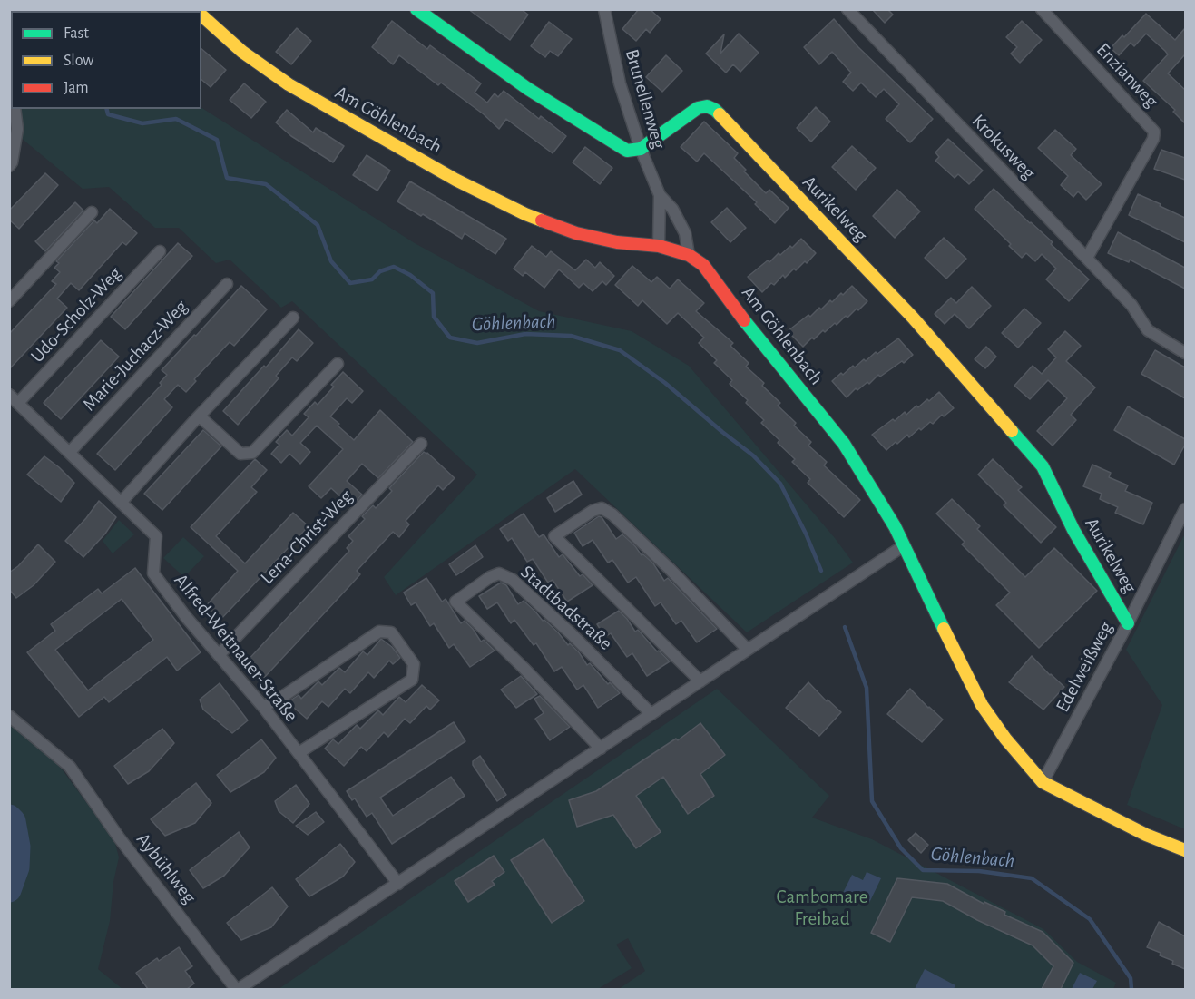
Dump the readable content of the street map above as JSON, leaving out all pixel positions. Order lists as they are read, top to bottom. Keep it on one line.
{"streets":{"street":["Enzianweg","Brunellenweg","Am Göhlenbach","Krokusweg","Aurikelweg","Udo-Scholz-Weg","Marie-Juchacz-Weg","Lena-Christ-Weg","Stadtbadstraße","Alfred-Weitnauer-Straße","Edelweißweg","Aybühlweg"]},"crossings":[["Enzianweg","Krokusweg"],["Brunellenweg","Am Göhlenbach"],["Brunellenweg","Aurikelweg"],["Am Göhlenbach","Edelweißweg"],["Aurikelweg","Edelweißweg"],["Udo-Scholz-Weg","Alfred-Weitnauer-Straße"],["Marie-Juchacz-Weg","Alfred-Weitnauer-Straße"],["Lena-Christ-Weg","Alfred-Weitnauer-Straße"]],"water":["Göhlenbach"],"parks":["Cambomare Freibad"],"legend":["Fast","Slow","Jam"]}
